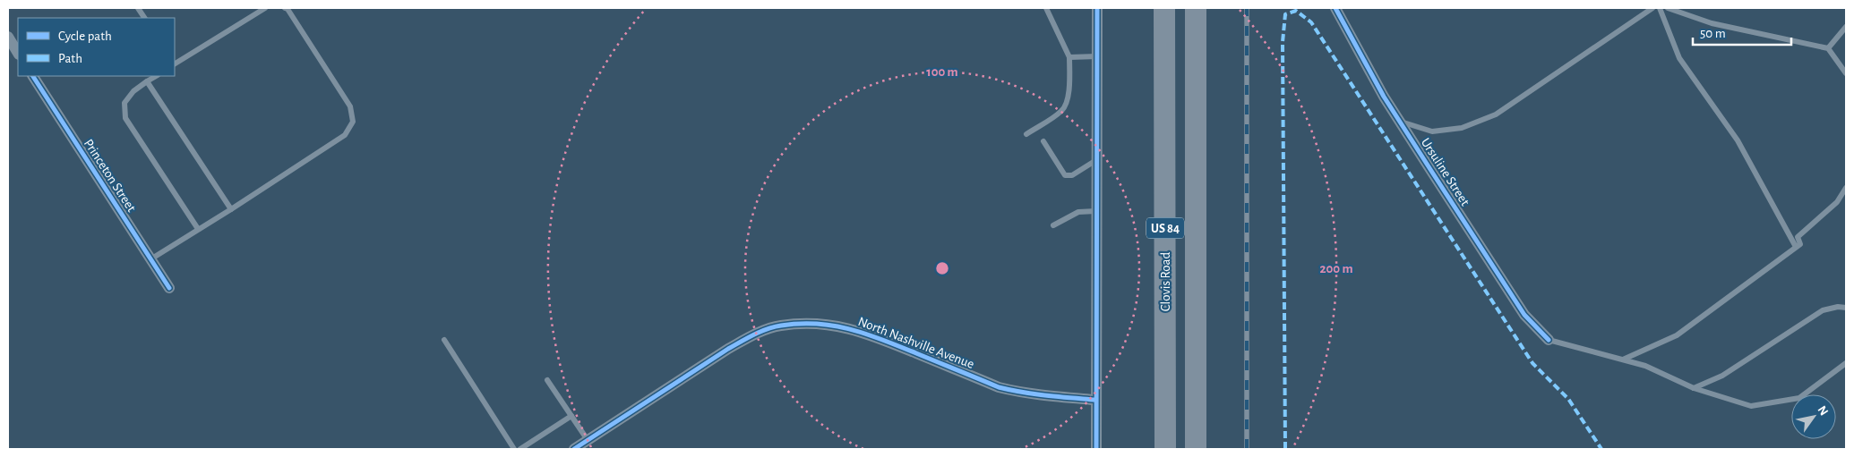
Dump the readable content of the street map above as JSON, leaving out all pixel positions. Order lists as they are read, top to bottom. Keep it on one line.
{"streets":{"highway":["US 84","Clovis Road"],"street":["Ursuline Street","Princeton Street","North Nashville Avenue"]},"legend":["Cycle path","Path"],"scale_bar":"50 m","north":"top right","rings":["100 m","200 m"]}
